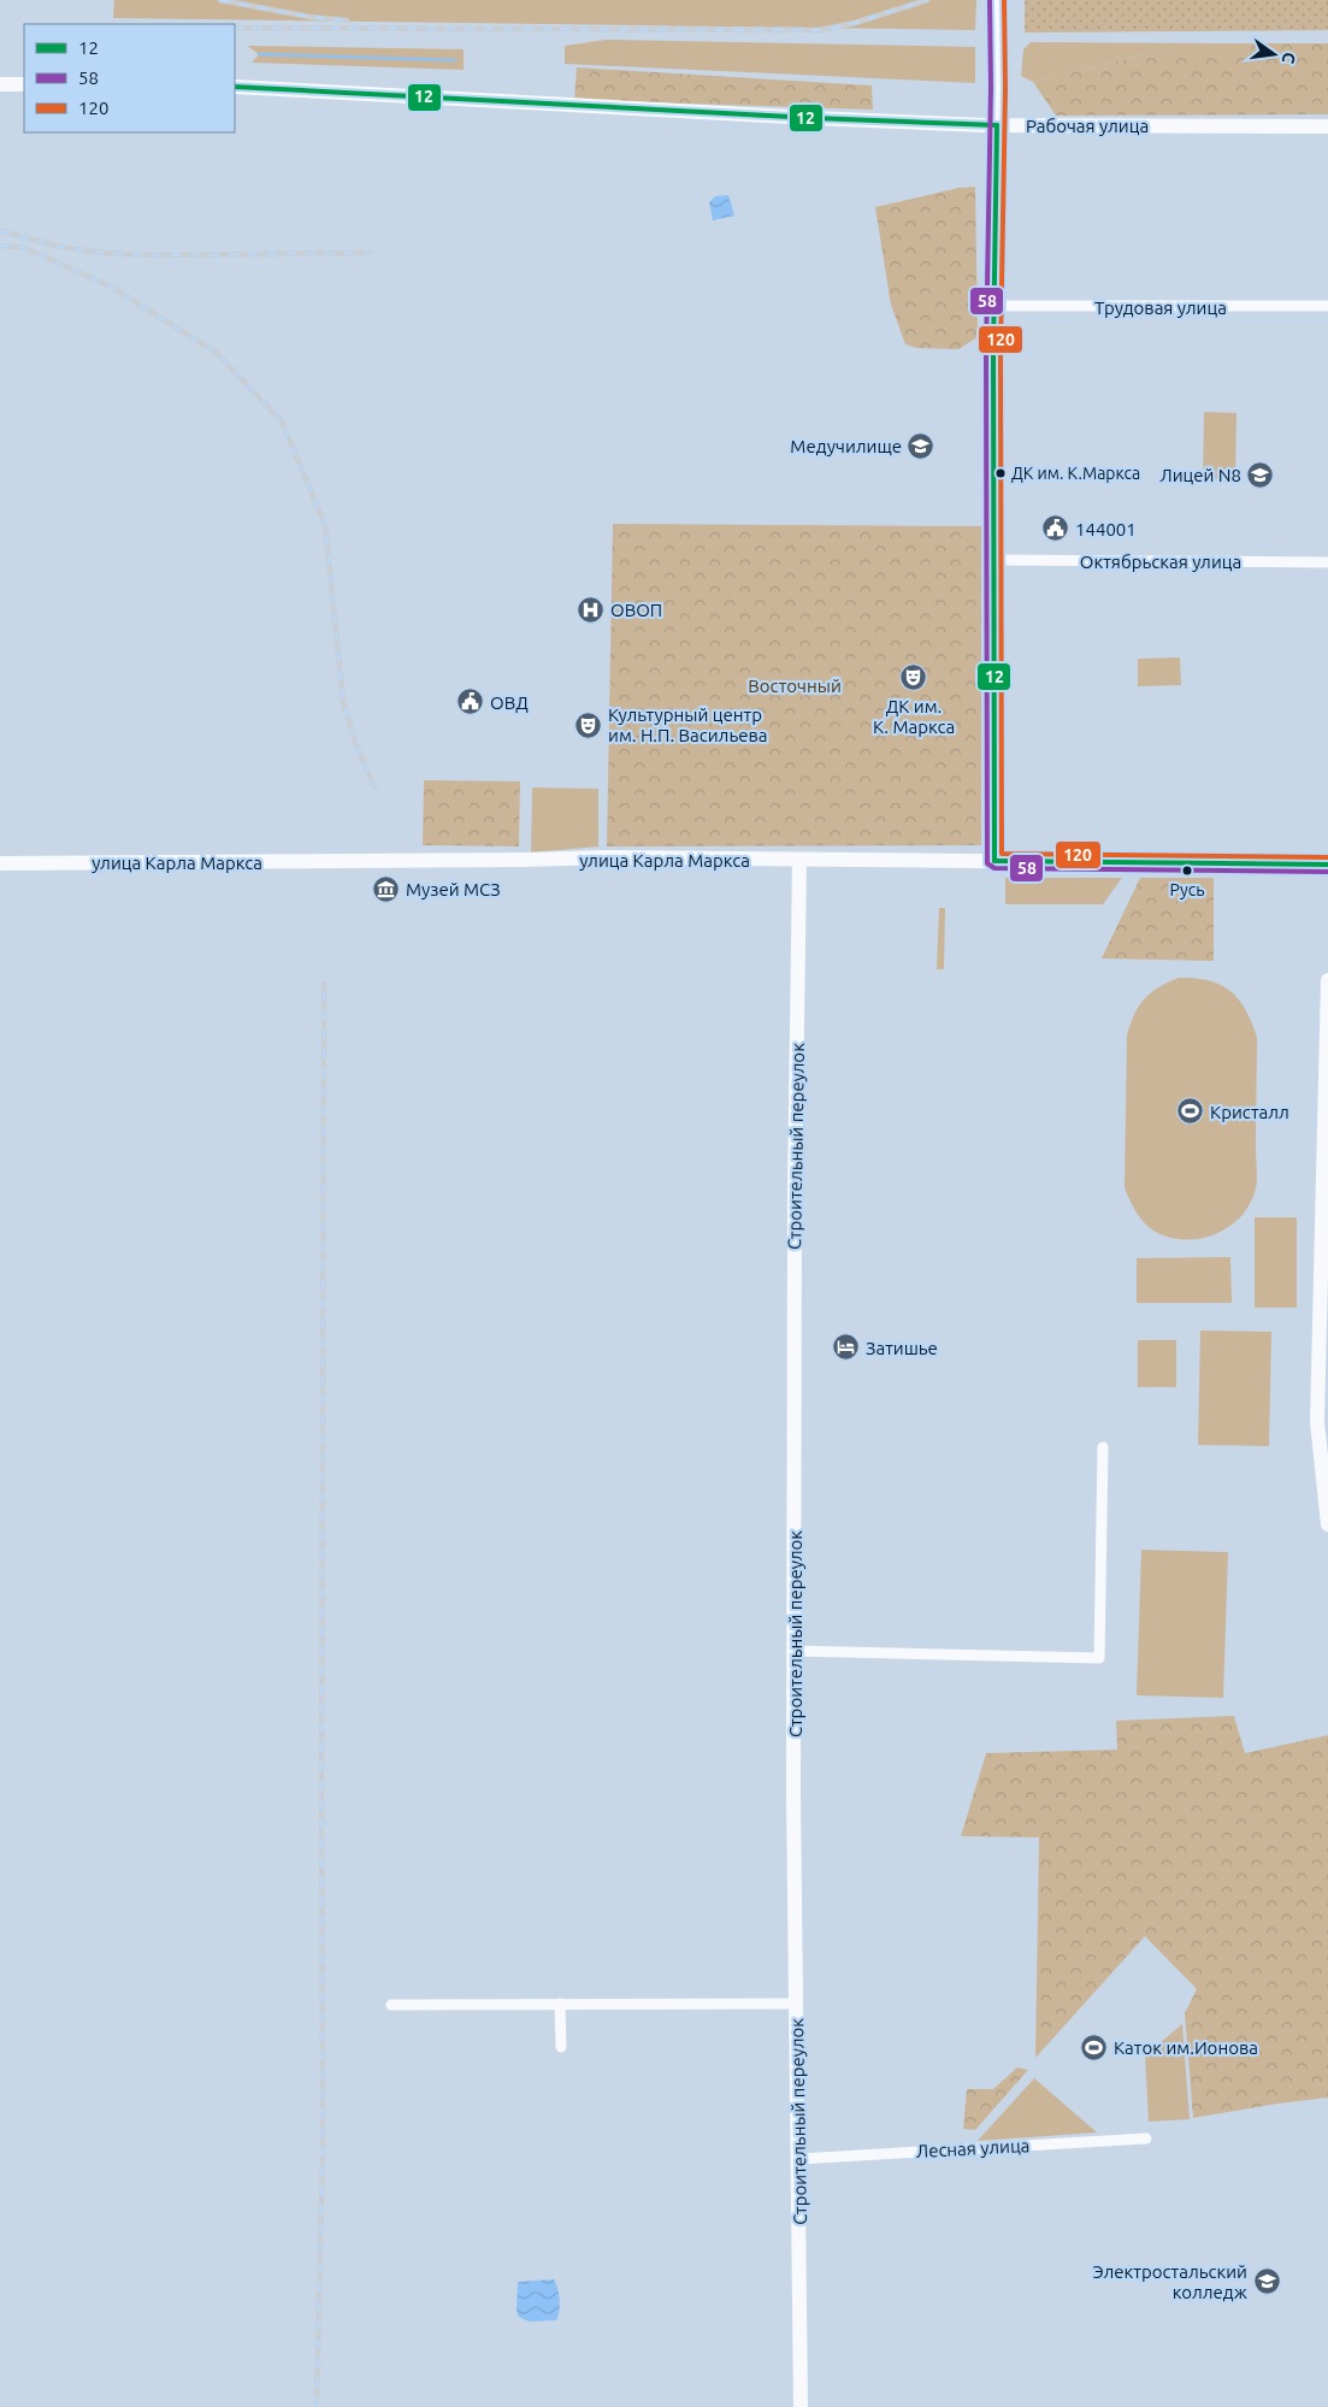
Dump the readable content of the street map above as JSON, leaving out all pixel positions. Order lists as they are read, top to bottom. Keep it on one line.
{"streets":{"street":["Рабочая улица","Трудовая улица","Октябрьская улица","улица Карла Маркса","Строительный переулок","Лесная улица"]},"crossings":[["улица Карла Маркса","Строительный переулок"],["Строительный переулок","Лесная улица"]],"parks":["Восточный"],"places":{"school or university":["Медучилище","Лицей N8","Электростальский колледж"],"other":["ДК им. К.Маркса","Русь"],"public building":["144001","ОВД"],"hospital":["ОВОП"],"theatre":["ДК им. К. Маркса","Культурный центр им. Н.П. Васильева"],"museum":["Музей МСЗ"],"sports":["Кристалл","Каток им.Ионова"],"hotel":["Затишье"]},"lines":["transit line 58","transit line 120","transit line 12"],"legend":["12","58","120"],"north":"right"}
